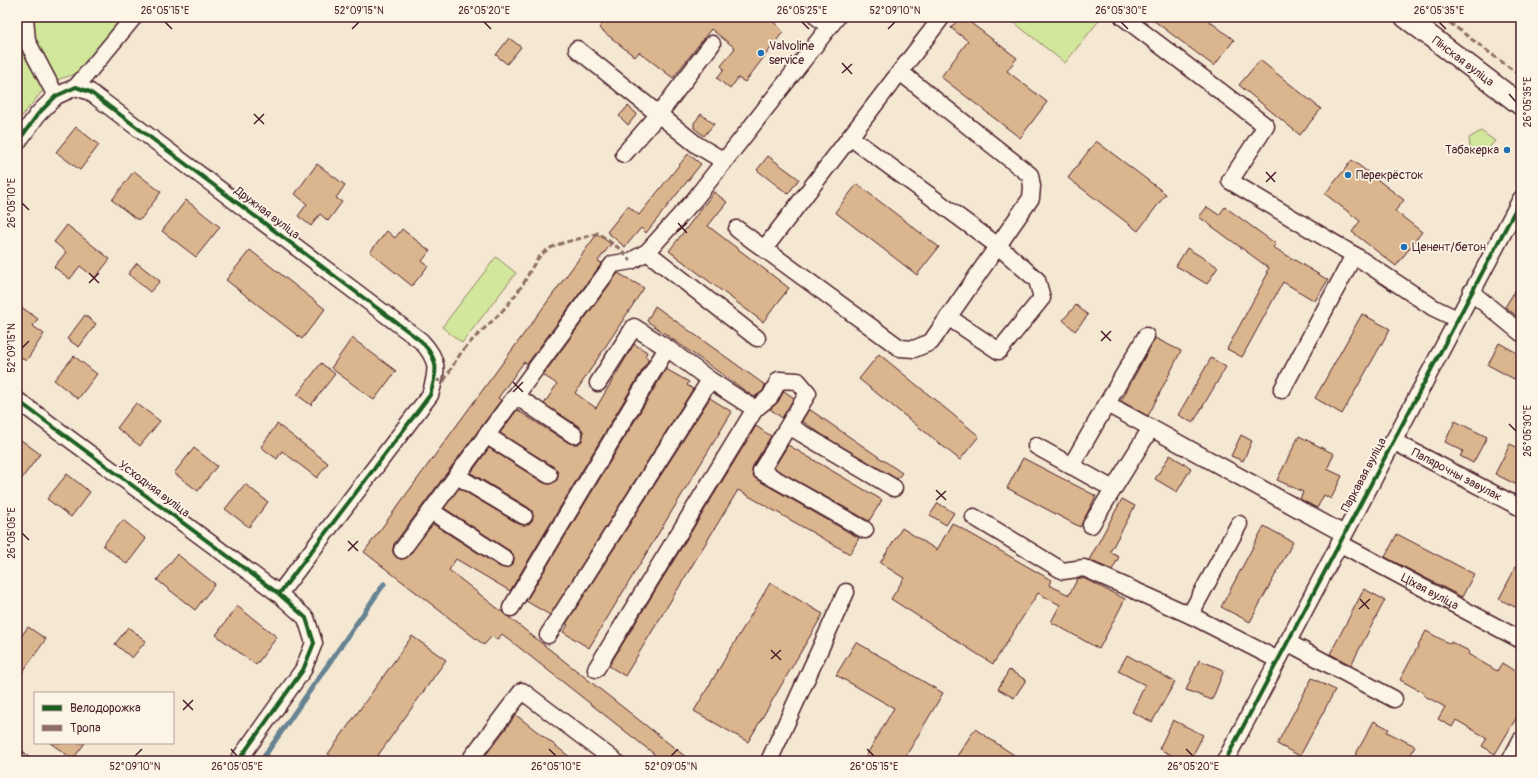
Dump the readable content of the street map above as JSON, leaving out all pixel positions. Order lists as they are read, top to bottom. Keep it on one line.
{"streets":{"main road":["Пінская вуліца"],"street":["Дружная вуліца","Паркавая вуліца","Папярочны завулак","Усходняя вуліца","Ціхая вуліца"]},"crossings":[["Дружная вуліца","Усходняя вуліца"],["Паркавая вуліца","Папярочны завулак"],["Паркавая вуліца","Ціхая вуліца"]],"places":["Valvoline service","Табакерка","Перекрёсток","Ценент/бетон"],"legend":["Велодорожка","Тропа"],"coordinates":["26°05'15\"E","52°09'15\"N","26°05'20\"E","26°05'25\"E","52°09'10\"N","26°05'30\"E","26°05'35\"E","26°05'10\"E","26°05'05\"E","52°09'05\"N"]}
